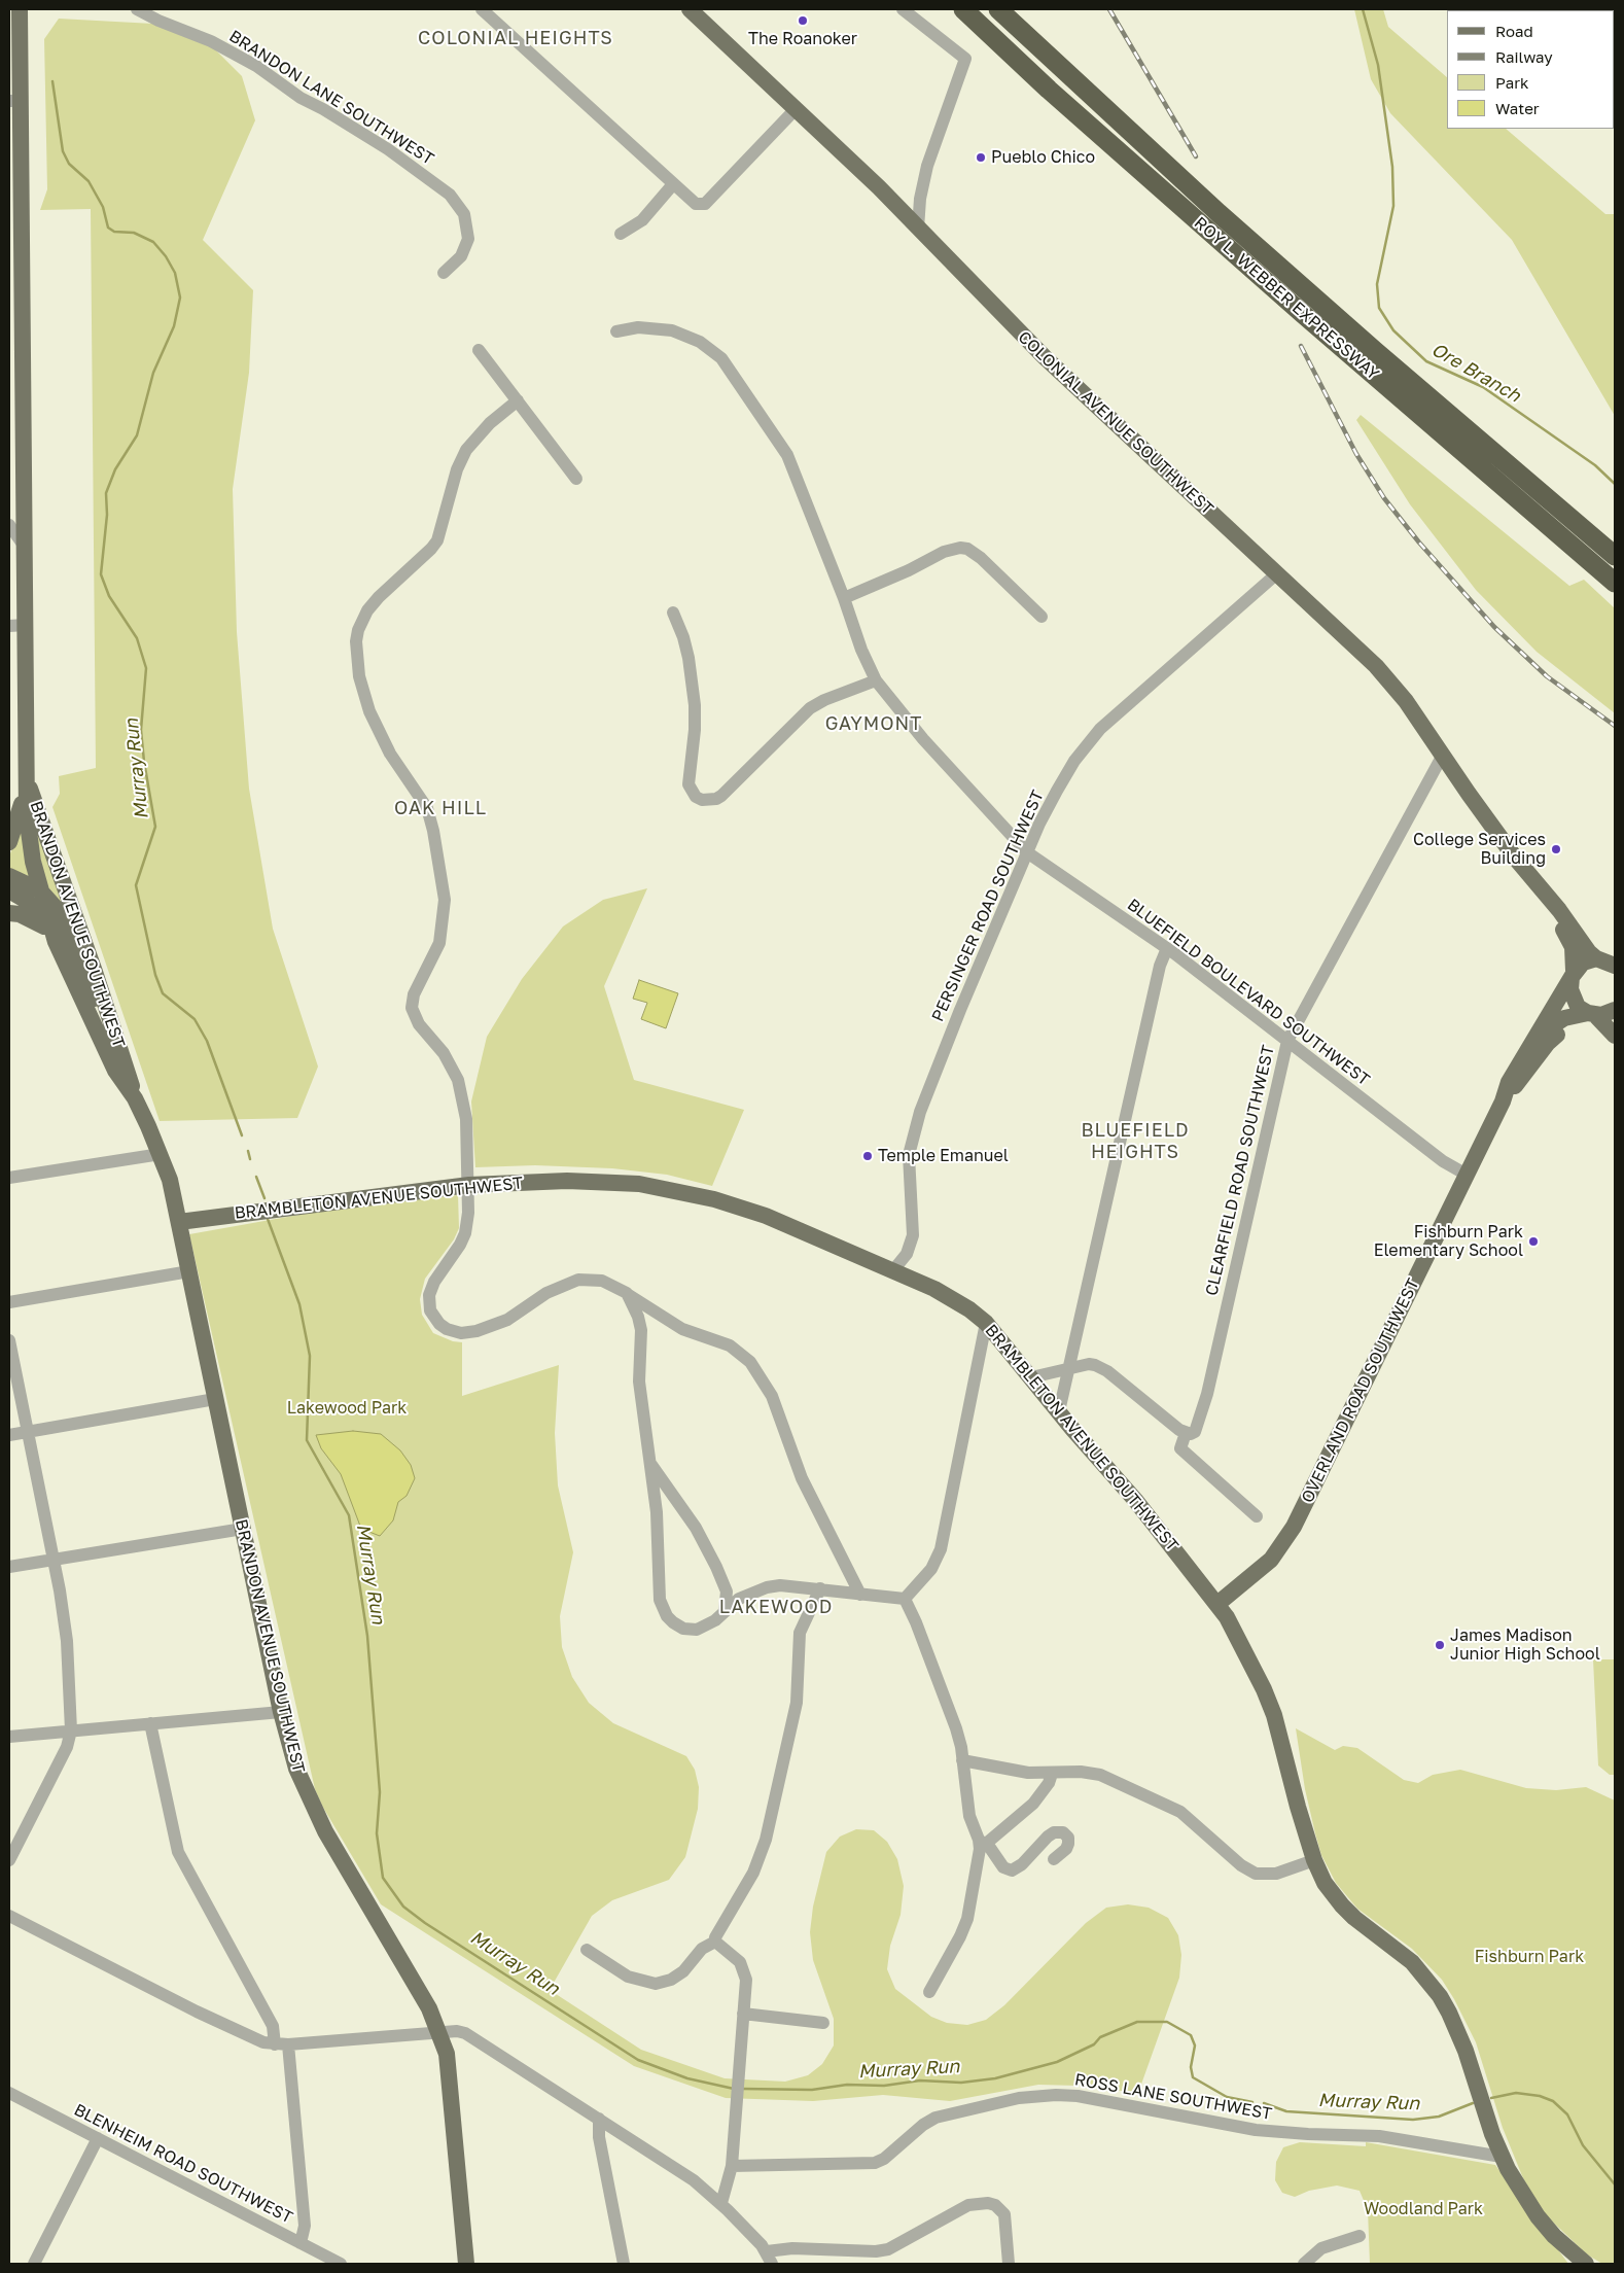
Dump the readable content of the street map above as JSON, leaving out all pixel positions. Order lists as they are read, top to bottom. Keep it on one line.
{"streets":{"highway":["ROY L. WEBBER EXPRESSWAY"],"main road":["COLONIAL AVENUE SOUTHWEST","BRANDON AVENUE SOUTHWEST","BRAMBLETON AVENUE SOUTHWEST","OVERLAND ROAD SOUTHWEST"],"street":["BRANDON LANE SOUTHWEST","PERSINGER ROAD SOUTHWEST","BLUEFIELD BOULEVARD SOUTHWEST","CLEARFIELD ROAD SOUTHWEST","ROSS LANE SOUTHWEST","BLENHEIM ROAD SOUTHWEST"]},"crossings":[["COLONIAL AVENUE SOUTHWEST","PERSINGER ROAD SOUTHWEST"],["COLONIAL AVENUE SOUTHWEST","CLEARFIELD ROAD SOUTHWEST"],["COLONIAL AVENUE SOUTHWEST","OVERLAND ROAD SOUTHWEST"],["PERSINGER ROAD SOUTHWEST","BLUEFIELD BOULEVARD SOUTHWEST"],["PERSINGER ROAD SOUTHWEST","BRAMBLETON AVENUE SOUTHWEST"],["BRANDON AVENUE SOUTHWEST","BRAMBLETON AVENUE SOUTHWEST"],["BLUEFIELD BOULEVARD SOUTHWEST","CLEARFIELD ROAD SOUTHWEST"],["BLUEFIELD BOULEVARD SOUTHWEST","OVERLAND ROAD SOUTHWEST"],["BRAMBLETON AVENUE SOUTHWEST","OVERLAND ROAD SOUTHWEST"],["BRAMBLETON AVENUE SOUTHWEST","ROSS LANE SOUTHWEST"]],"districts":["COLONIAL HEIGHTS","GAYMONT","OAK HILL","BLUEFIELD HEIGHTS","LAKEWOOD"],"water":["Ore Branch","Murray Run"],"parks":["Lakewood Park","Fishburn Park","Woodland Park"],"places":["The Roanoker","Pueblo Chico","College Services Building","Temple Emanuel","Fishburn Park Elementary School","James Madison Junior High School"],"legend":["Road","Railway","Park","Water"]}
